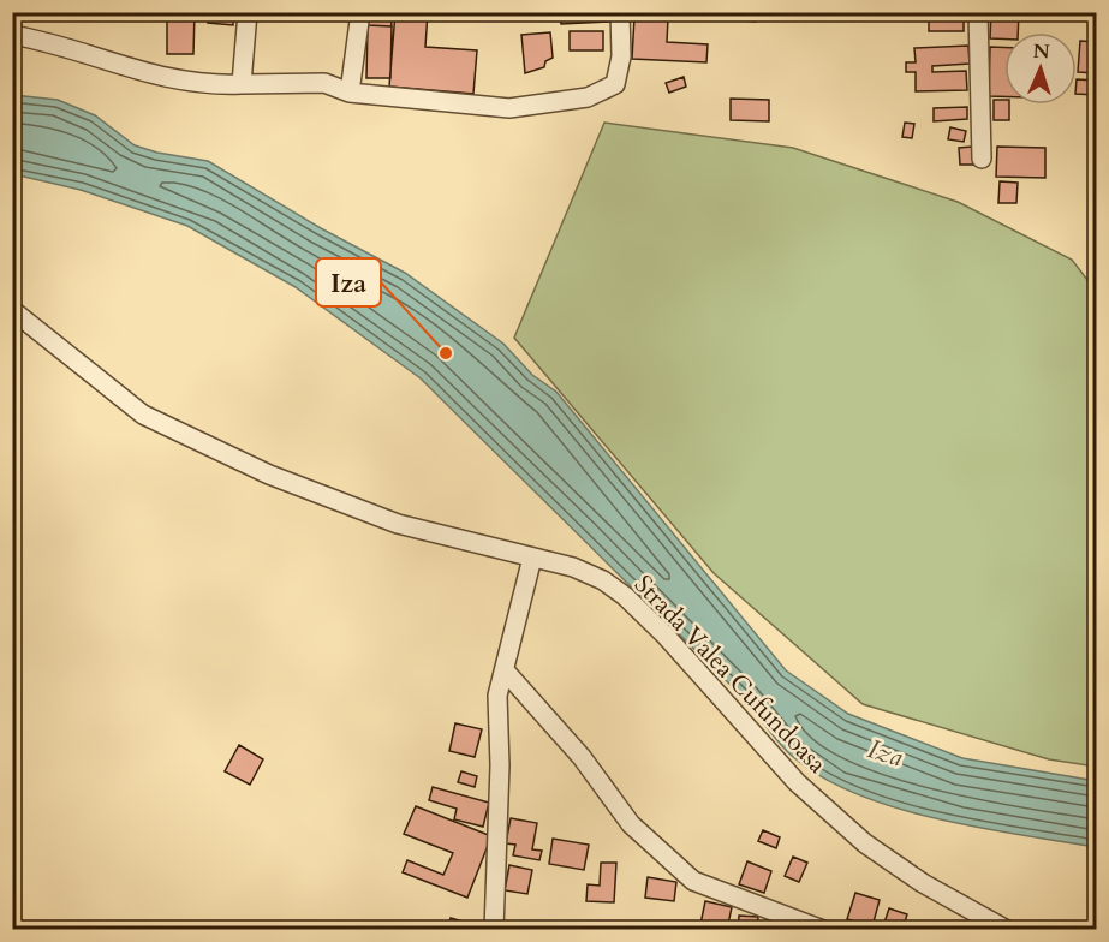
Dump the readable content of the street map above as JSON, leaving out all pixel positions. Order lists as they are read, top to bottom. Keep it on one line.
{"streets":{"street":["Strada Valea Cufundoasa"]},"water":["Iza"],"places":["Iza"],"north":"top"}
